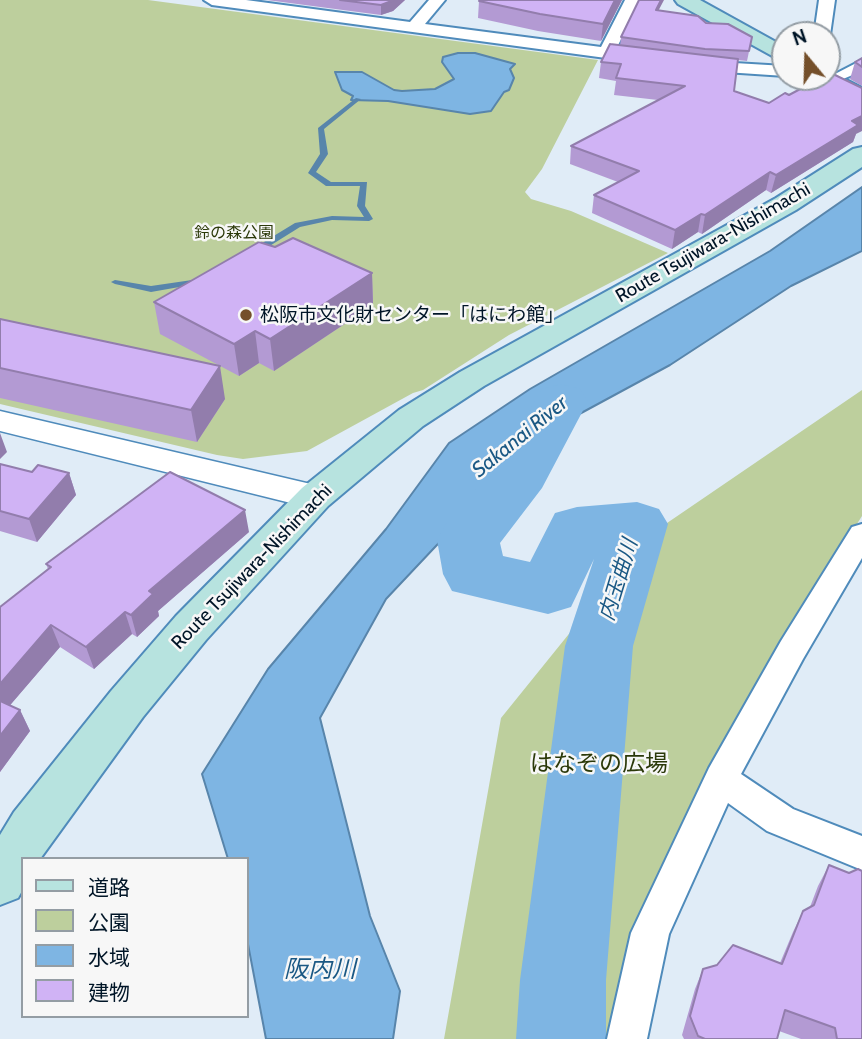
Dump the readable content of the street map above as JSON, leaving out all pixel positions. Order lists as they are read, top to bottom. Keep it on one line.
{"streets":{"main road":["Route Tsujiwara-Nishimachi"]},"water":["Sakanai River","内玉曲川","阪内川"],"parks":["鈴の森公園","はなぞの広場"],"places":["松阪市文化財センター「はにわ館」"],"legend":["道路","公園","水域","建物"],"north":"top"}
